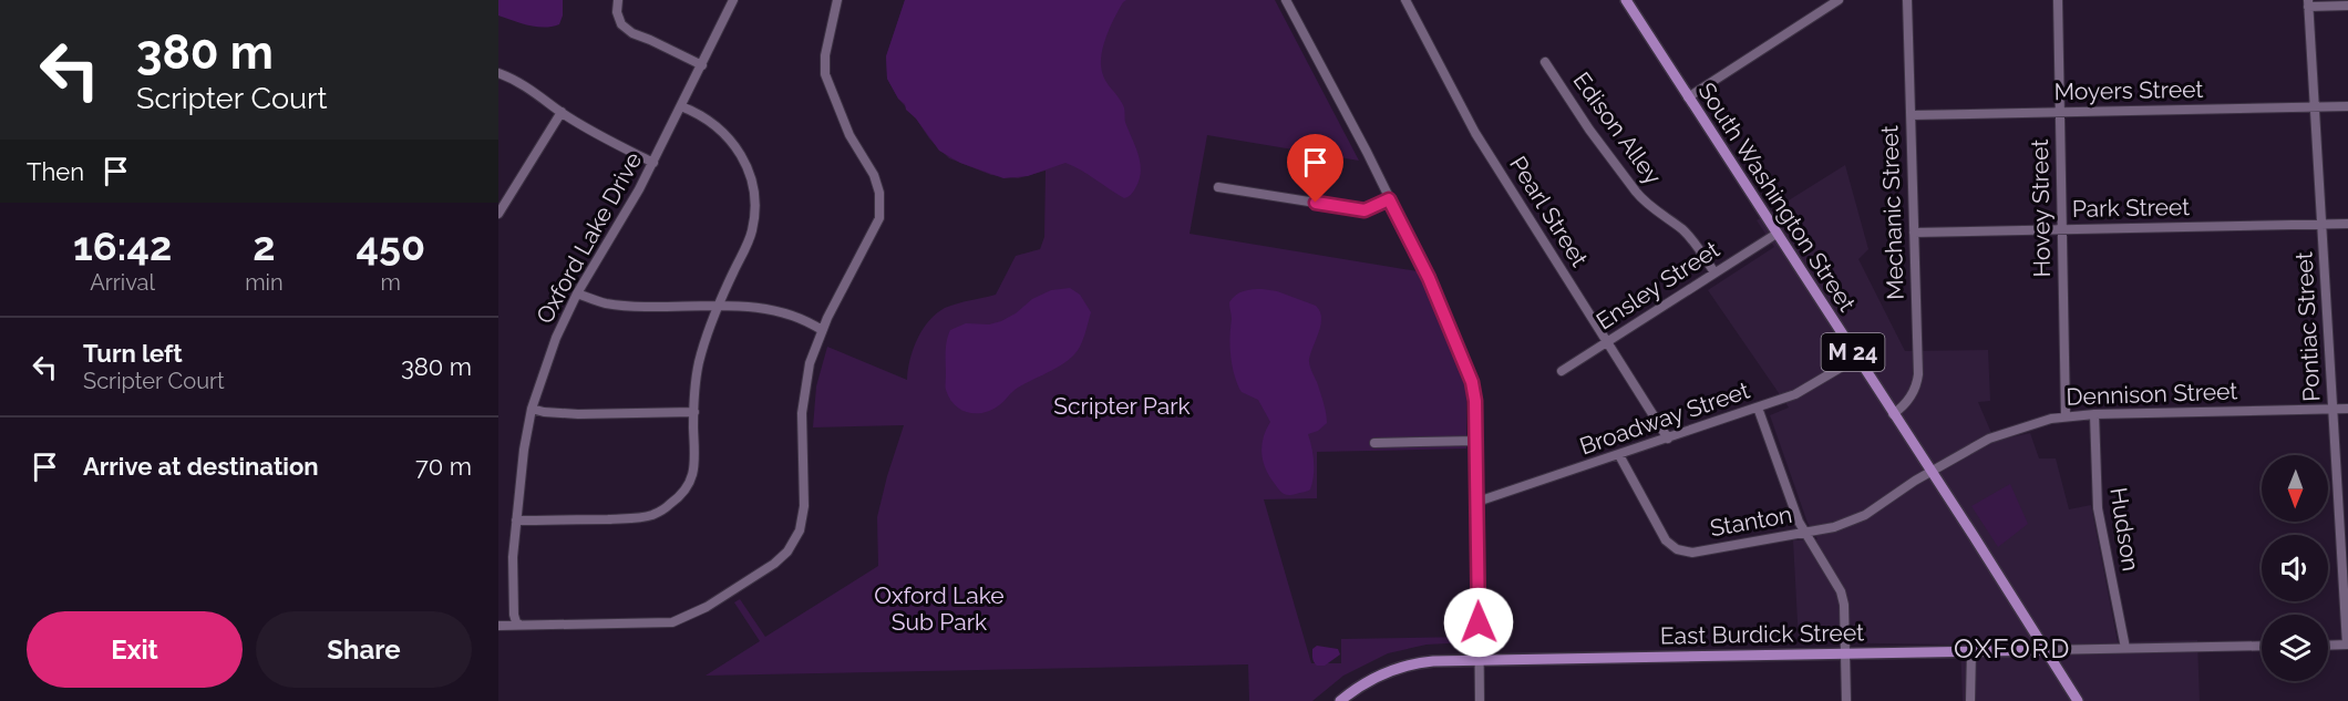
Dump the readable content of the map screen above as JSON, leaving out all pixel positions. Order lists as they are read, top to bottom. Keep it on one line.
{"streets":{"main road":["South Washington Street","M 24","East Burdick Street"],"street":["Moyers Street","Edison Alley","Hovey Street","Park Street","Pearl Street","Mechanic Street","Oxford Lake Drive","Ensley Street","Pontiac Street","Dennison Street","Broadway Street","Stanton","Hudson"]},"crossings":[["Moyers Street","Hovey Street"],["Moyers Street","Mechanic Street"],["Moyers Street","Pontiac Street"],["Edison Alley","Ensley Street"],["South Washington Street","Mechanic Street"],["South Washington Street","Ensley Street"],["South Washington Street","M 24"],["South Washington Street","Dennison Street"],["South Washington Street","Broadway Street"],["South Washington Street","Stanton"],["South Washington Street","East Burdick Street"],["Hovey Street","Park Street"],["Hovey Street","Dennison Street"],["Park Street","Mechanic Street"],["Park Street","Pontiac Street"],["Pearl Street","Ensley Street"],["Pearl Street","Broadway Street"],["Pontiac Street","Dennison Street"],["M 24","East Burdick Street"],["Dennison Street","Stanton"],["Dennison Street","Hudson"],["Broadway Street","Stanton"]],"districts":["OXFORD"],"parks":["Scripter Park","Oxford Lake Sub Park"],"north":"bottom","page":{"turn":["380 m","Scripter Court"],"then":"Then","eta":["16:42","Arrival","2","min","450","m"],"list":[{"name":"Turn left","note":"Scripter Court","value":"380 m"},{"name":"Arrive at destination","value":"70 m"}],"buttons":["Exit","Share"]}}
